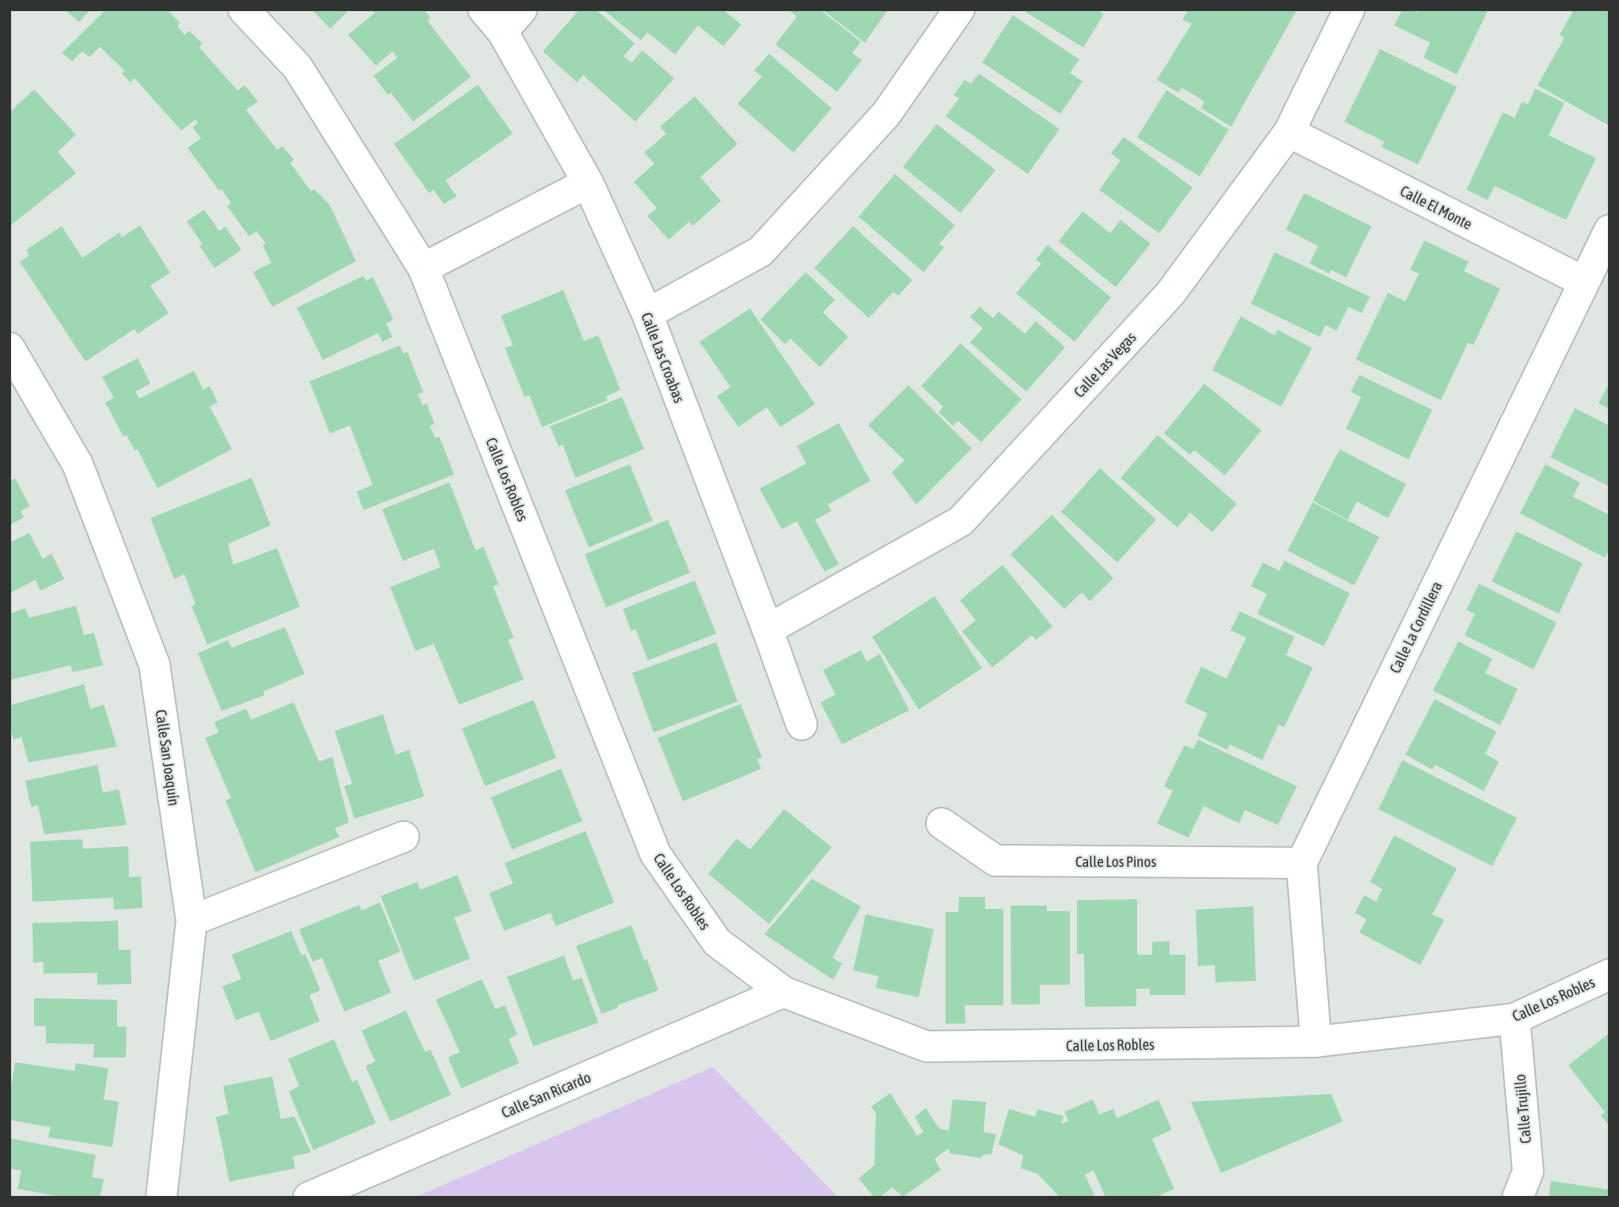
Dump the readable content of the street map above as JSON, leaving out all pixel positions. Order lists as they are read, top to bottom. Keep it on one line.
{"streets":{"street":["Calle El Monte","Calle Las Croabas","Calle Las Vegas","Calle Los Robles","Calle La Cordillera","Calle San Joaquín","Calle Los Pinos","Calle San Ricardo","Calle Trujillo"]},"crossings":[["Calle El Monte","Calle Las Vegas"],["Calle El Monte","Calle La Cordillera"],["Calle Las Croabas","Calle Las Vegas"],["Calle Los Robles","Calle San Ricardo"],["Calle Los Robles","Calle Trujillo"],["Calle La Cordillera","Calle Los Pinos"]]}
